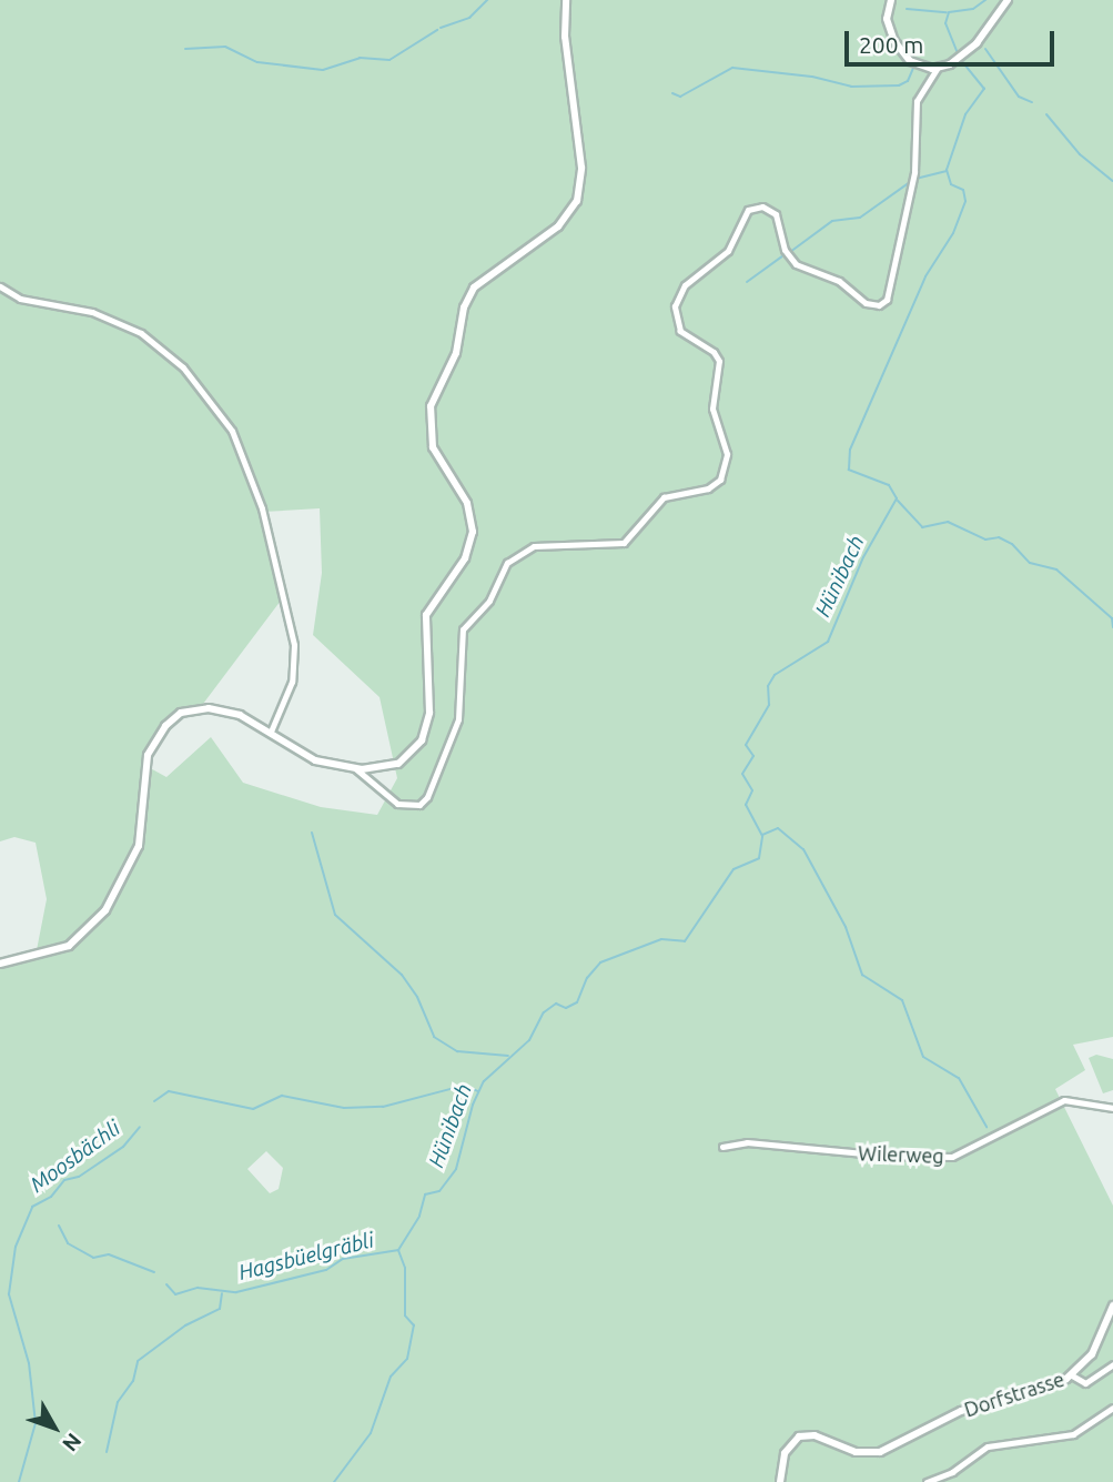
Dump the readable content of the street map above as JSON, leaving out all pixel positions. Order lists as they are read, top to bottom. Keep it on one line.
{"streets":{"street":["Wilerweg","Dorfstrasse"]},"water":["Hünibach","Moosbächli","Hagsbüelgräbli"],"scale_bar":"200 m","north":"bottom right"}
